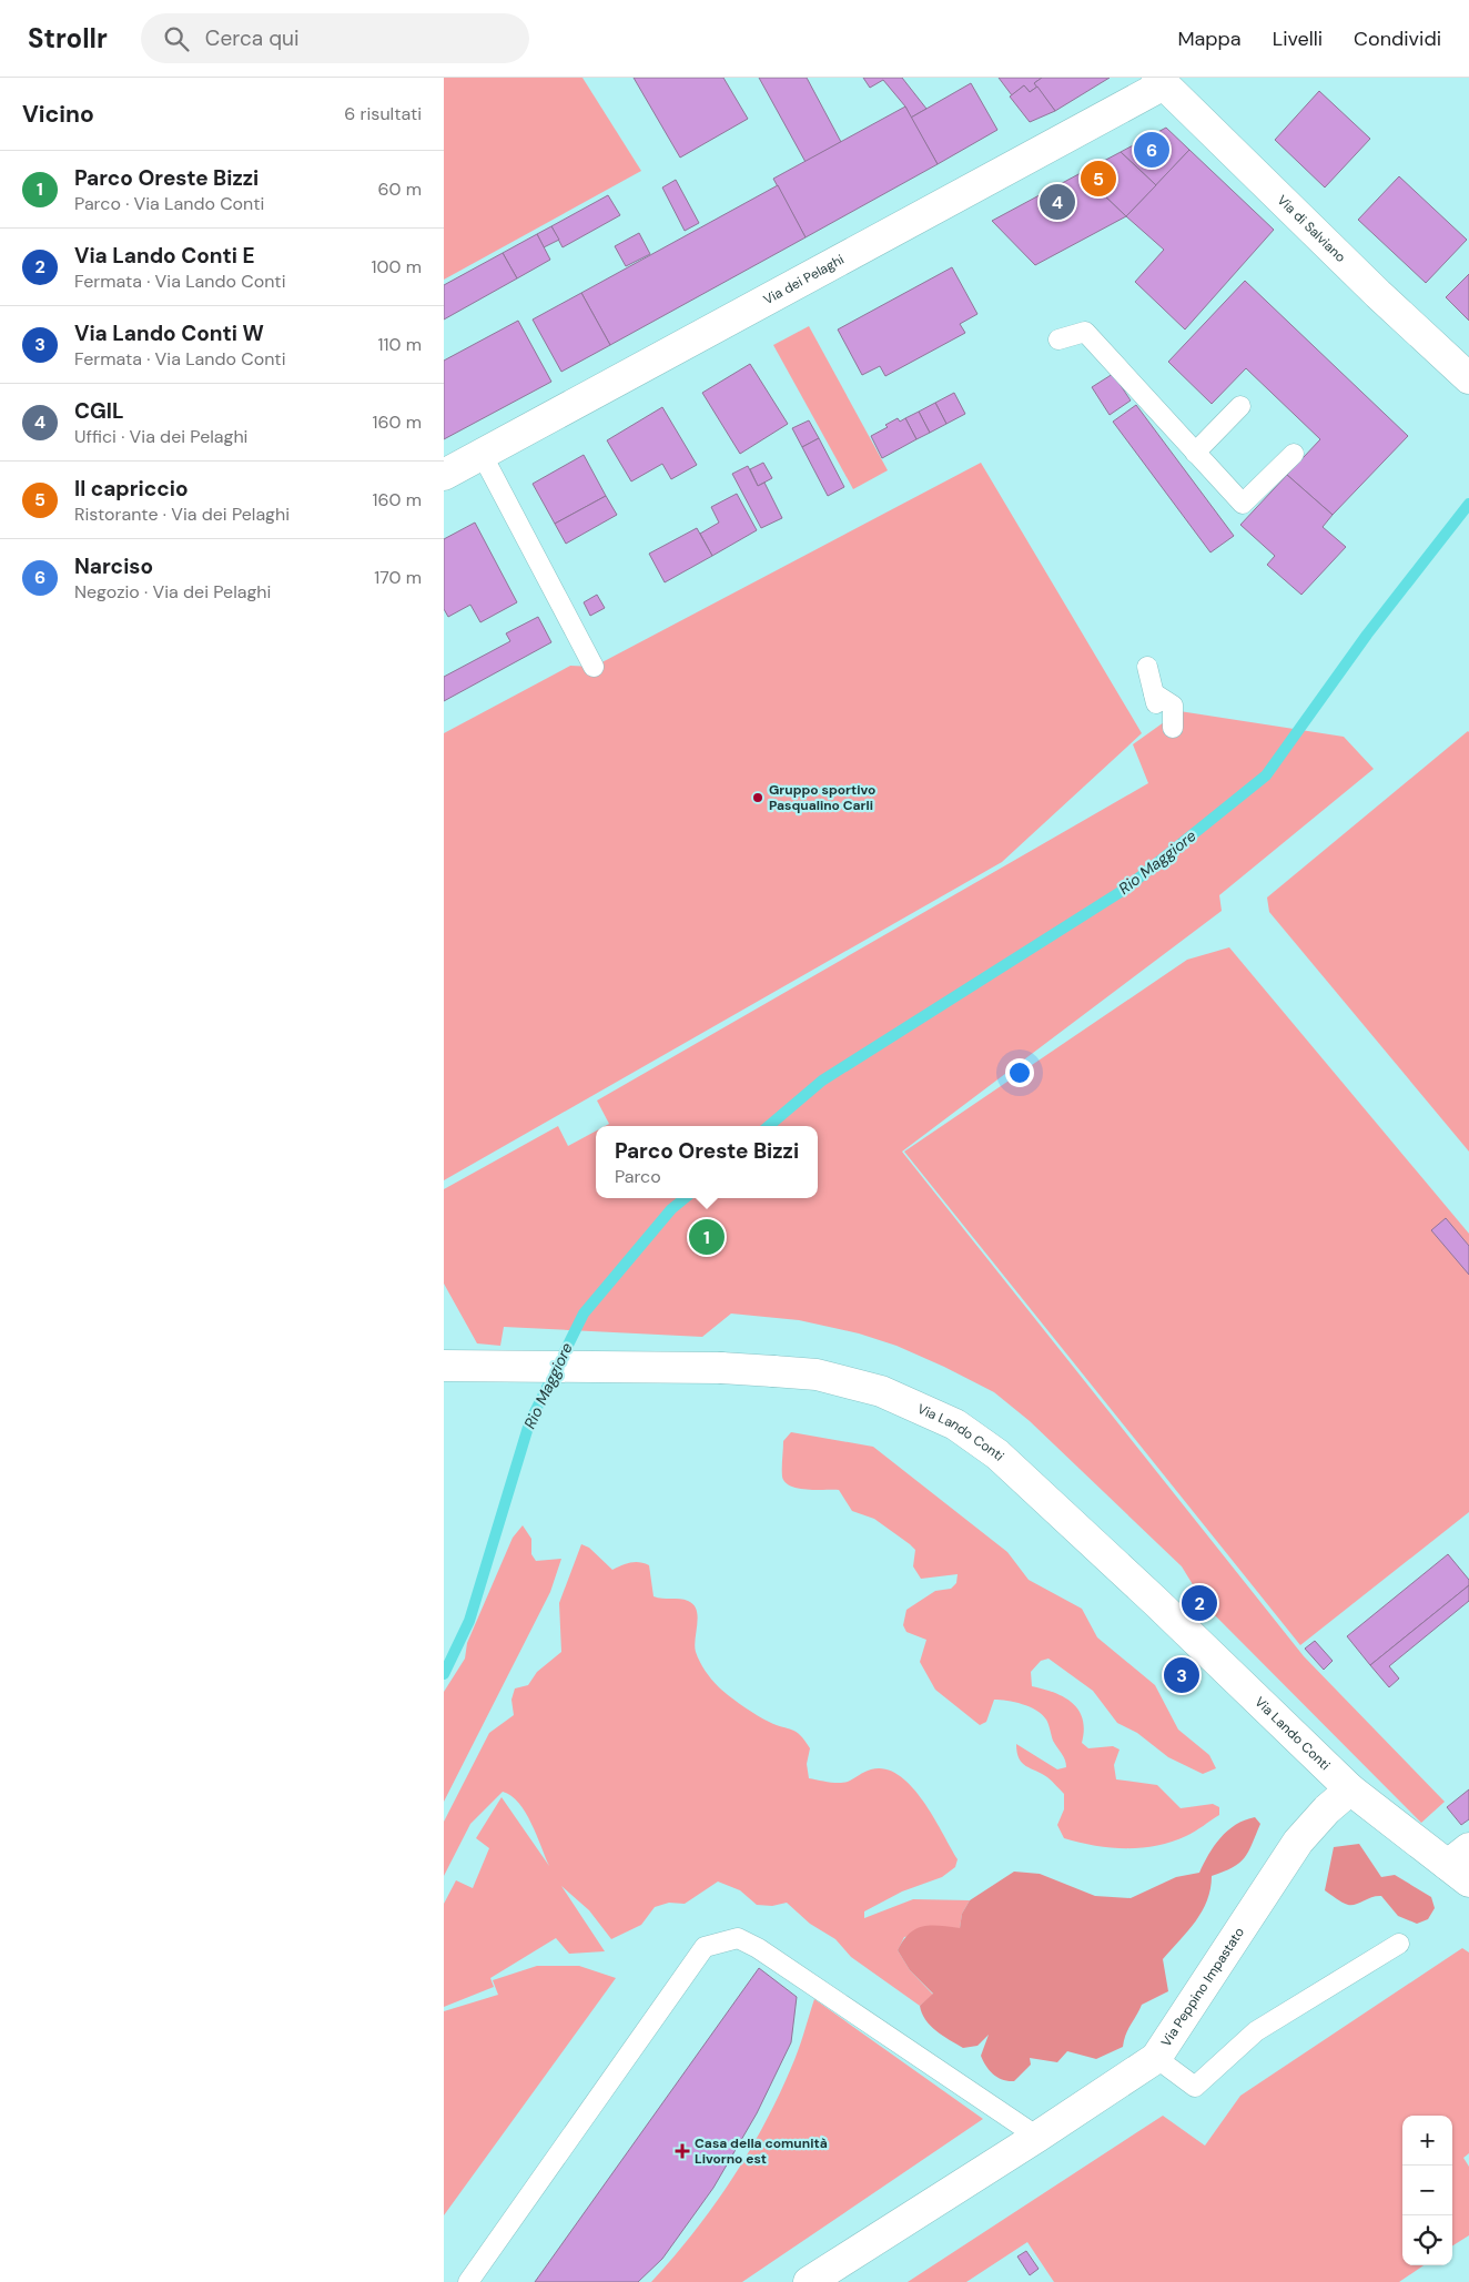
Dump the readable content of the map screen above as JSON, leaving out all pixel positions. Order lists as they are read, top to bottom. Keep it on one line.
{"streets":{"street":["Via di Salviano","Via dei Pelaghi","Via Lando Conti","Via Peppino Impastato"]},"crossings":[["Via di Salviano","Via dei Pelaghi"],["Via Lando Conti","Via Peppino Impastato"]],"water":["Rio Maggiore"],"places":{"other":["Gruppo sportivo Pasqualino Carli"],"health":["Casa della comunità Livorno est"]},"page":{"header":"Strollr","search":"Cerca qui","nav":["Mappa","Livelli","Condividi"],"heading":["Vicino","6 risultati"],"pins":["6","5","4","1","2","3"],"list":[{"mark":"1","name":"Parco Oreste Bizzi","note":"Parco · Via Lando Conti","value":"60 m"},{"mark":"2","name":"Via Lando Conti E","note":"Fermata · Via Lando Conti","value":"100 m"},{"mark":"3","name":"Via Lando Conti W","note":"Fermata · Via Lando Conti","value":"110 m"},{"mark":"4","name":"CGIL","note":"Uffici · Via dei Pelaghi","value":"160 m"},{"mark":"5","name":"Il capriccio","note":"Ristorante · Via dei Pelaghi","value":"160 m"},{"mark":"6","name":"Narciso","note":"Negozio · Via dei Pelaghi","value":"170 m"}],"popup":["Parco Oreste Bizzi","Parco"],"map_buttons":["+","−"]}}
